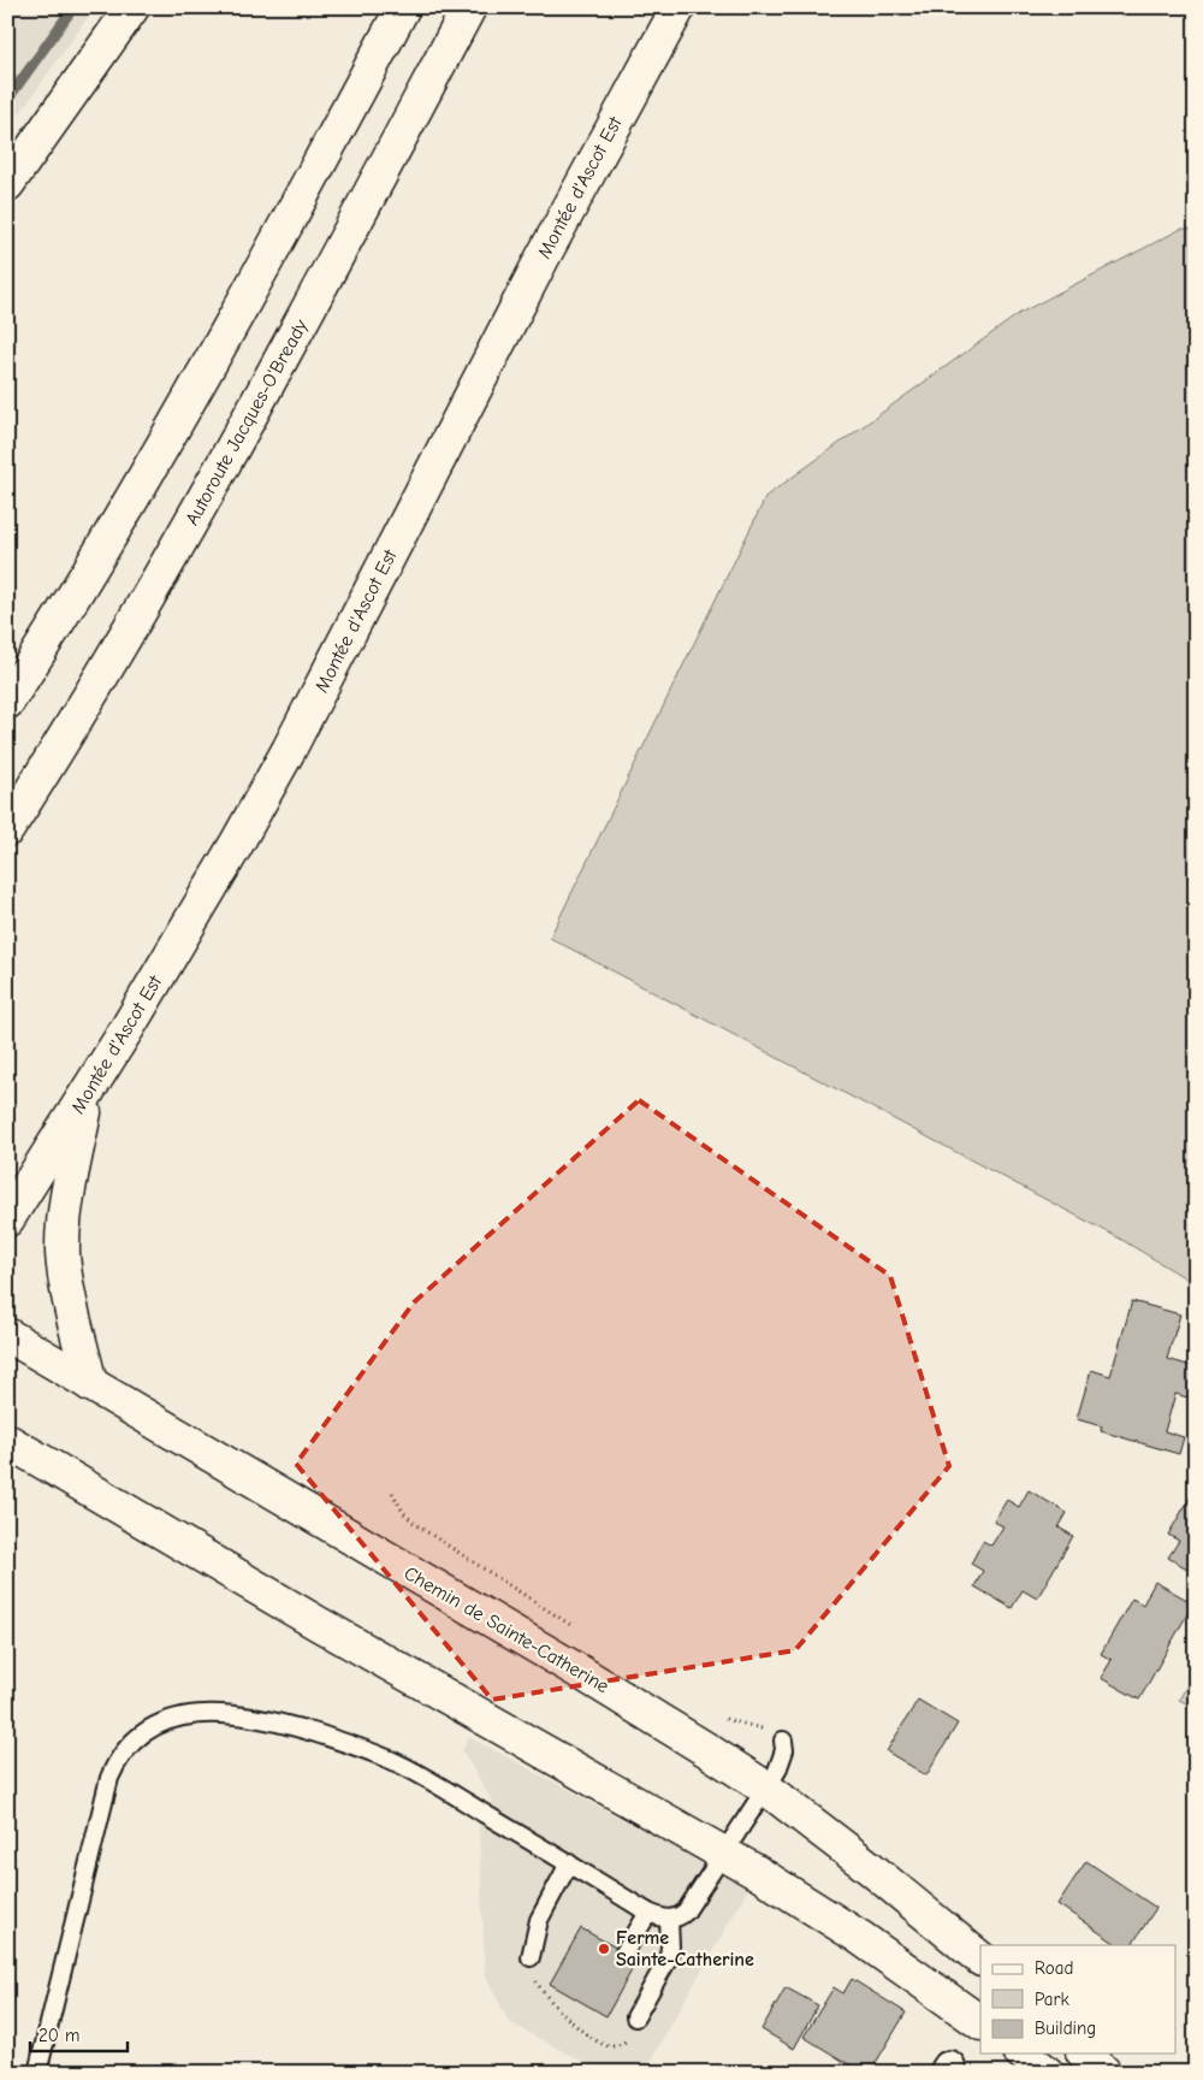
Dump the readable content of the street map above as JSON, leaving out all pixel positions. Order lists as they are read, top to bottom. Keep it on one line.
{"streets":{"main road":["Montée d'Ascot Est","Autoroute Jacques-O'Bready","Chemin de Sainte-Catherine"]},"places":["Ferme Sainte-Catherine"],"legend":["Road","Park","Building"],"scale_bar":"20 m"}
